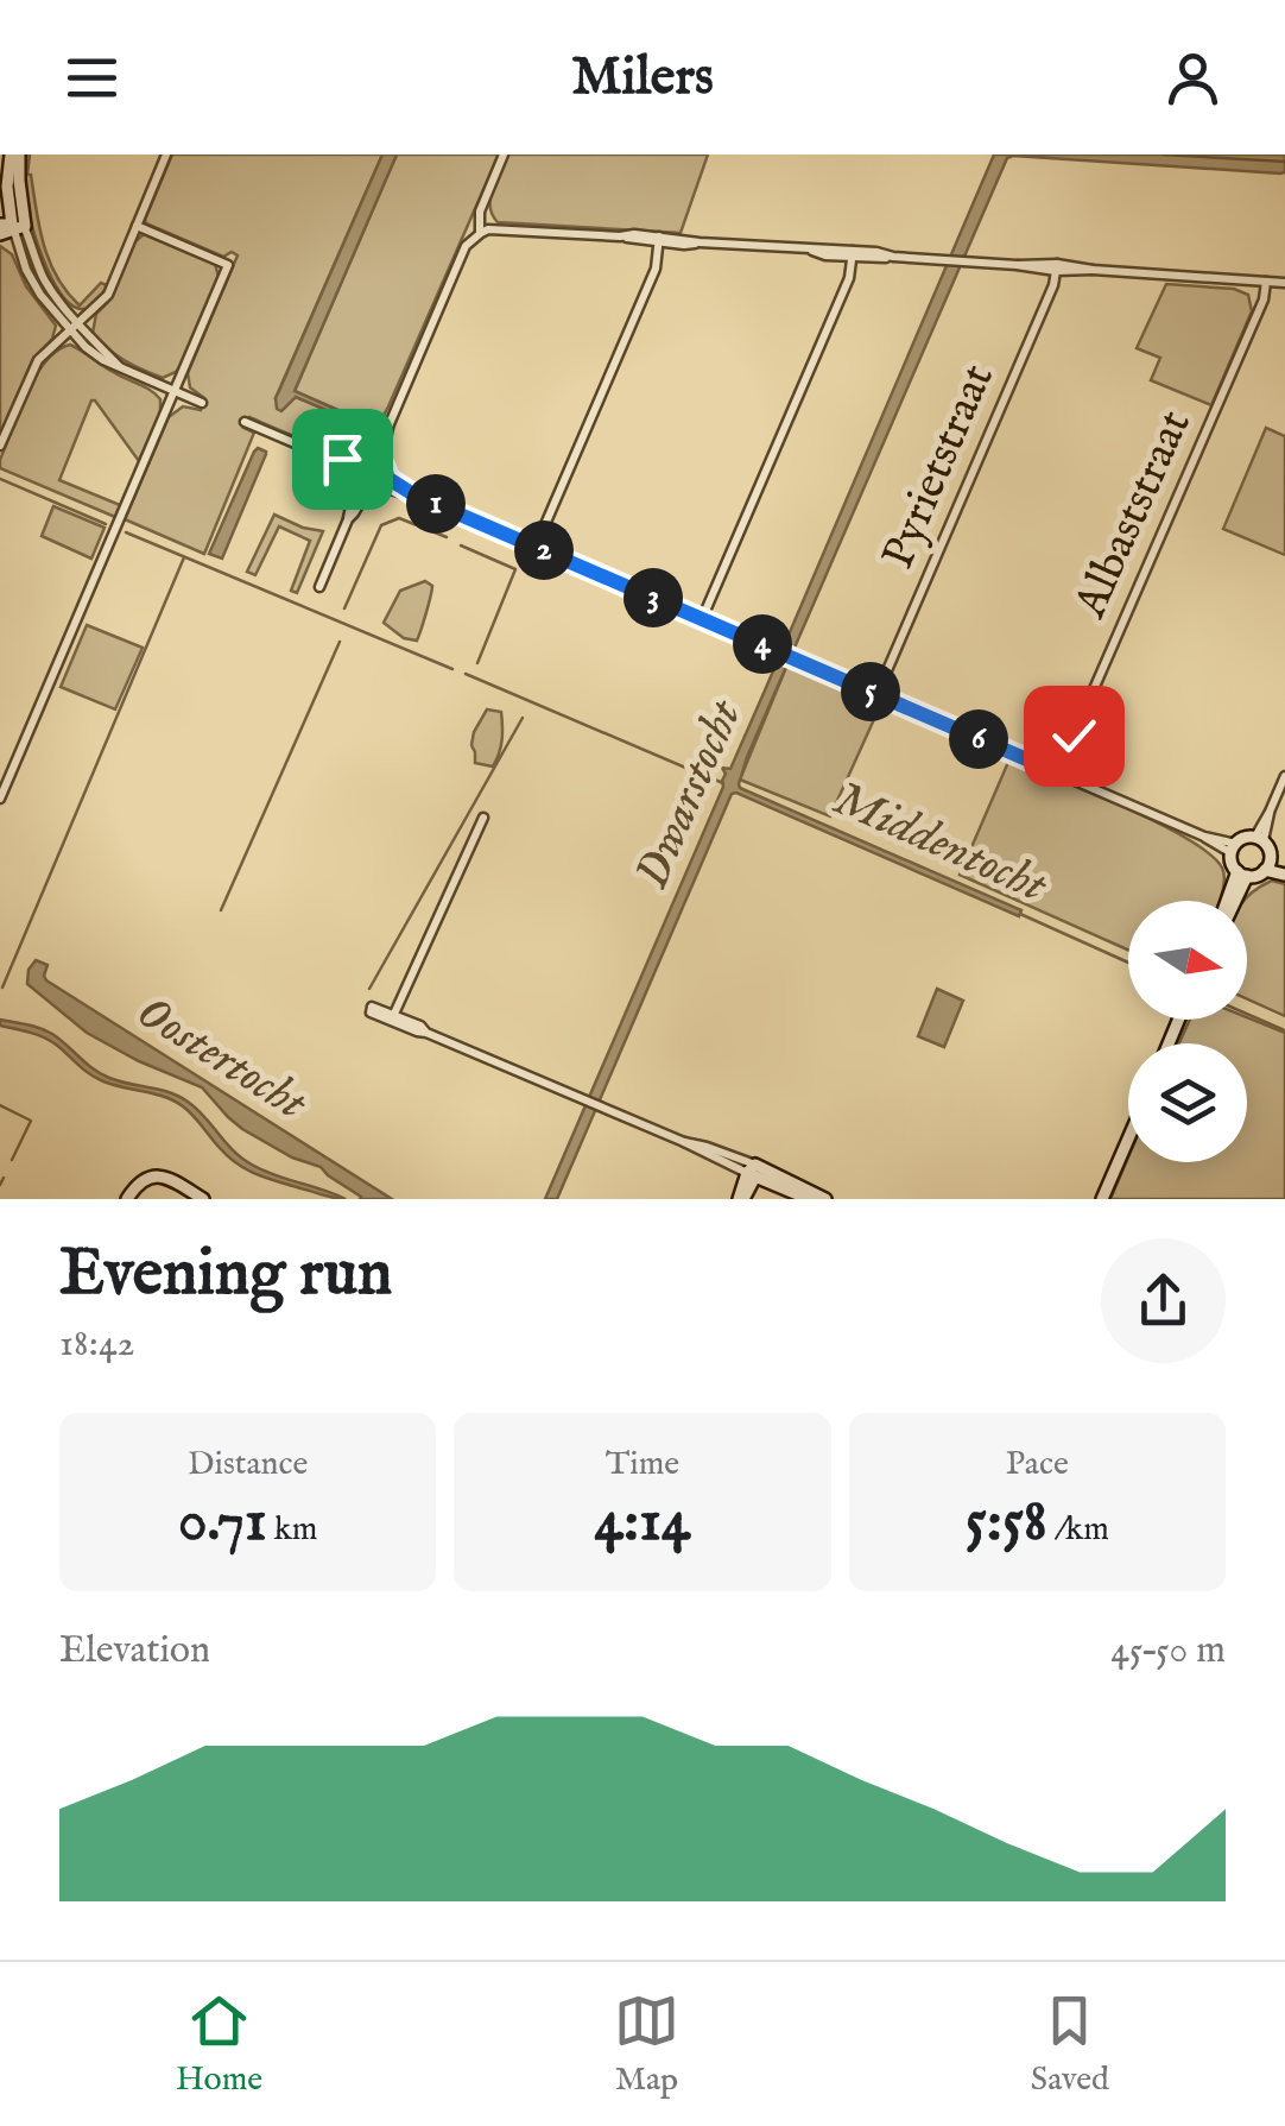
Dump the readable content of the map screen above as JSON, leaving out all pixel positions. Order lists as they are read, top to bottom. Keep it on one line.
{"streets":{"street":["Pyrietstraat","Albaststraat"]},"water":["Dwarstocht","Middentocht","Oostertocht"],"north":"right","page":{"header":"Milers","pins":["1","2","3","4","5","6"],"heading":["Evening run","18:42"],"stats":[["Distance","0.71 km"],["Time","4:14"],["Pace","5:58 /km"]],"chart":["Elevation","45–50 m"],"tabs":["Home","Map","Saved"]}}
